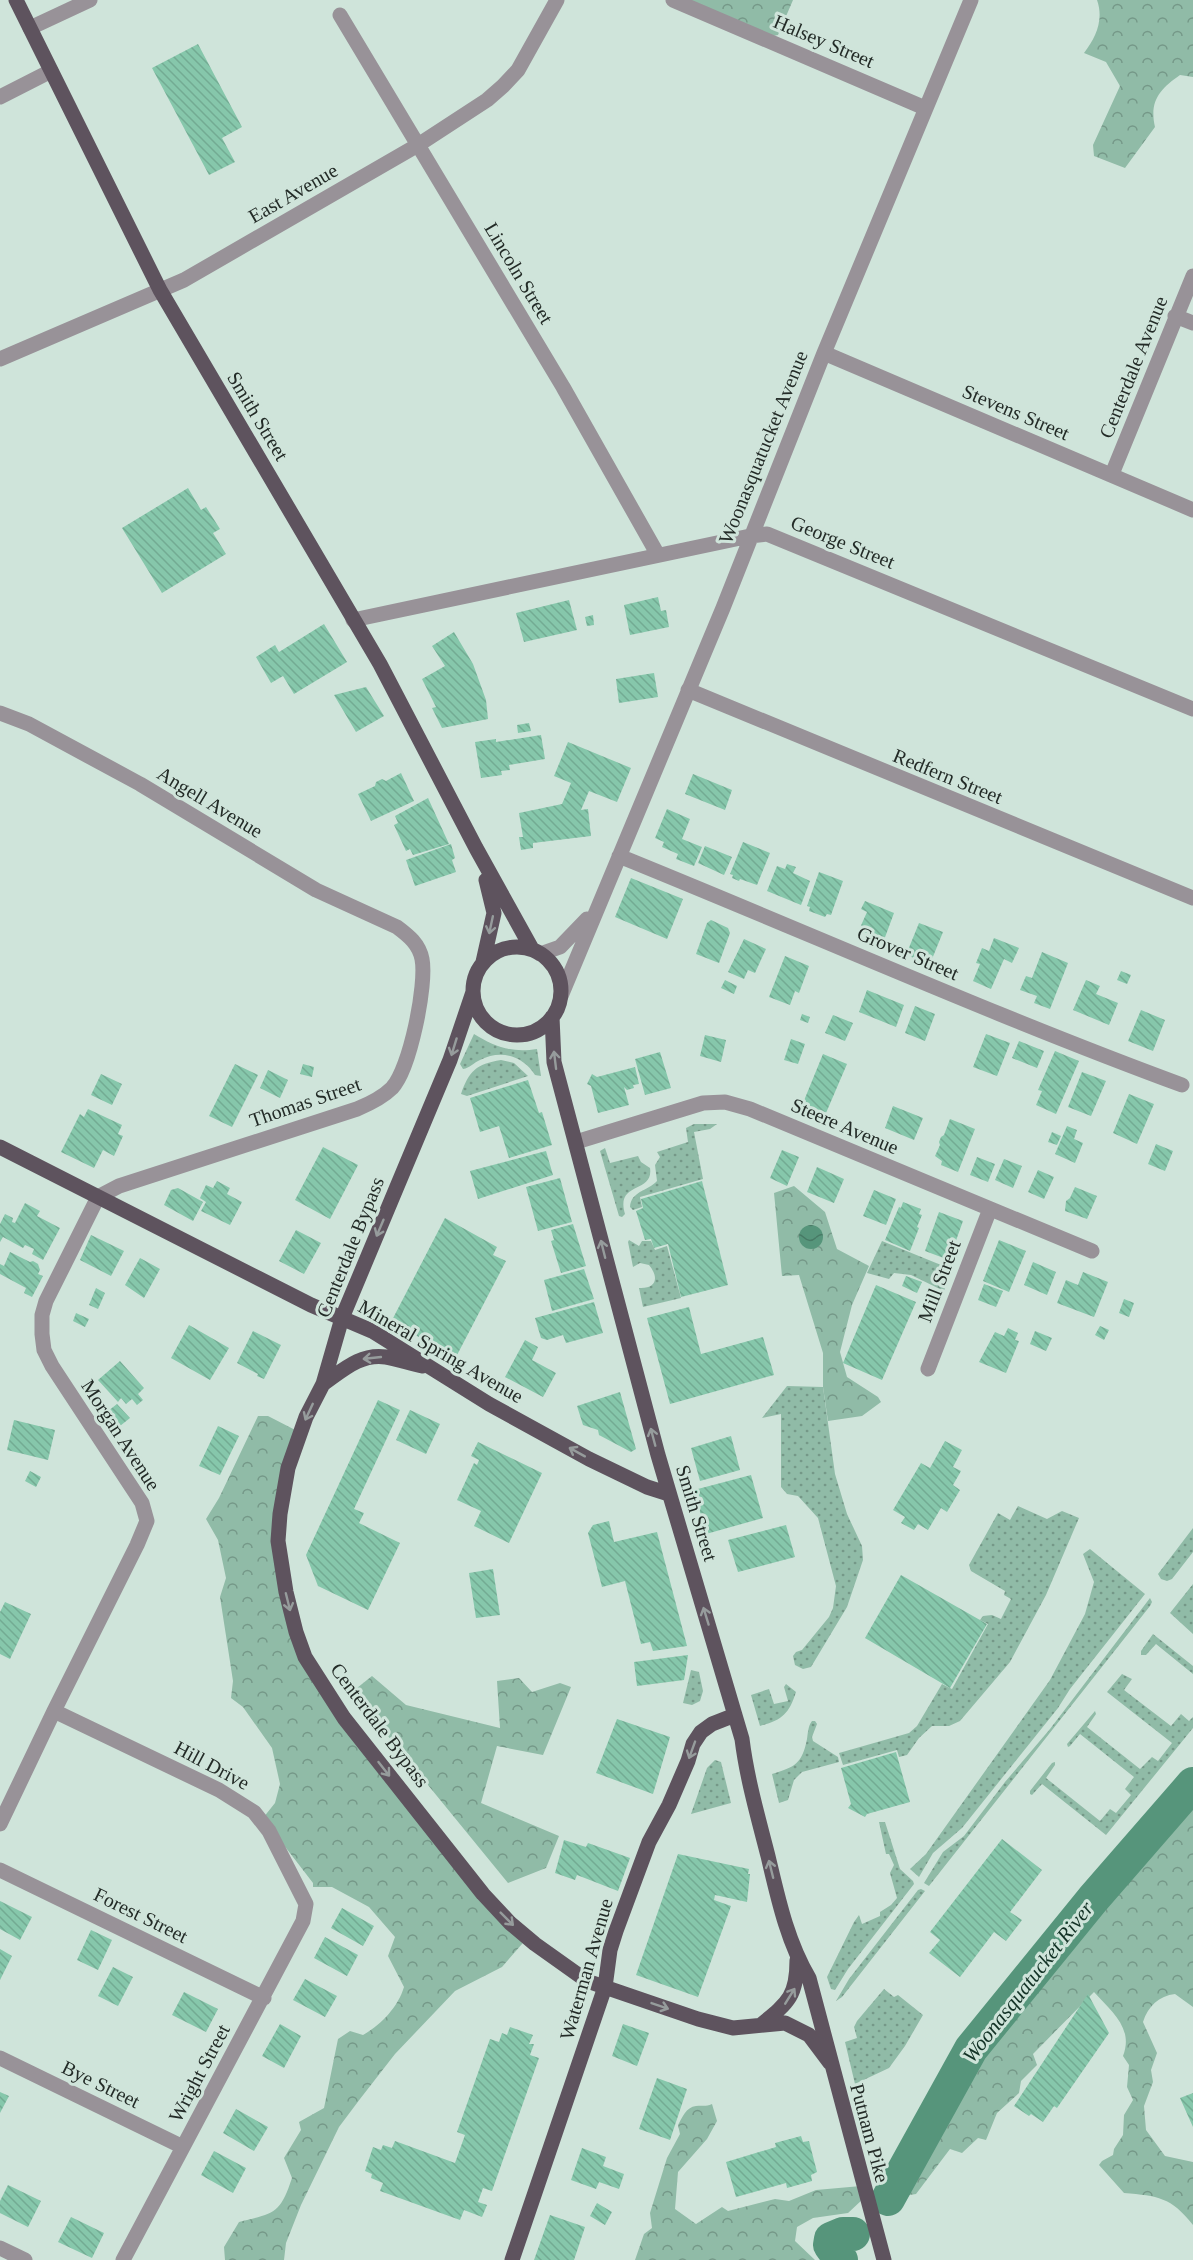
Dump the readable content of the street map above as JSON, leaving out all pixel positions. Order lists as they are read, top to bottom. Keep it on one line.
{"streets":{"main road":["Smith Street","Centerdale Bypass","Mineral Spring Avenue","Waterman Avenue","Putnam Pike"],"street":["Halsey Street","East Avenue","Lincoln Street","Centerdale Avenue","Stevens Street","Woonasquatucket Avenue","George Street","Redfern Street","Angell Avenue","Grover Street","Thomas Street","Steere Avenue","Mill Street","Morgan Avenue","Hill Drive","Forest Street","Wright Street","Bye Street"]},"crossings":[["Halsey Street","Woonasquatucket Avenue"],["East Avenue","Lincoln Street"],["East Avenue","Smith Street"],["Lincoln Street","George Street"],["Centerdale Avenue","Stevens Street"],["Stevens Street","Woonasquatucket Avenue"],["Smith Street","Woonasquatucket Avenue"],["Smith Street","George Street"],["Smith Street","Steere Avenue"],["Smith Street","Centerdale Bypass"],["Smith Street","Mineral Spring Avenue"],["Smith Street","Waterman Avenue"],["Smith Street","Putnam Pike"],["Woonasquatucket Avenue","George Street"],["Woonasquatucket Avenue","Redfern Street"],["Woonasquatucket Avenue","Grover Street"],["Woonasquatucket Avenue","Centerdale Bypass"],["Angell Avenue","Thomas Street"],["Thomas Street","Mineral Spring Avenue"],["Thomas Street","Morgan Avenue"],["Steere Avenue","Mill Street"],["Centerdale Bypass","Mineral Spring Avenue"],["Centerdale Bypass","Waterman Avenue"],["Centerdale Bypass","Putnam Pike"],["Mineral Spring Avenue","Morgan Avenue"],["Morgan Avenue","Hill Drive"],["Hill Drive","Wright Street"],["Forest Street","Wright Street"],["Wright Street","Bye Street"]],"one_way":["Centerdale Bypass","Mineral Spring Avenue","Waterman Avenue"],"water":["Woonasquatucket River"]}
